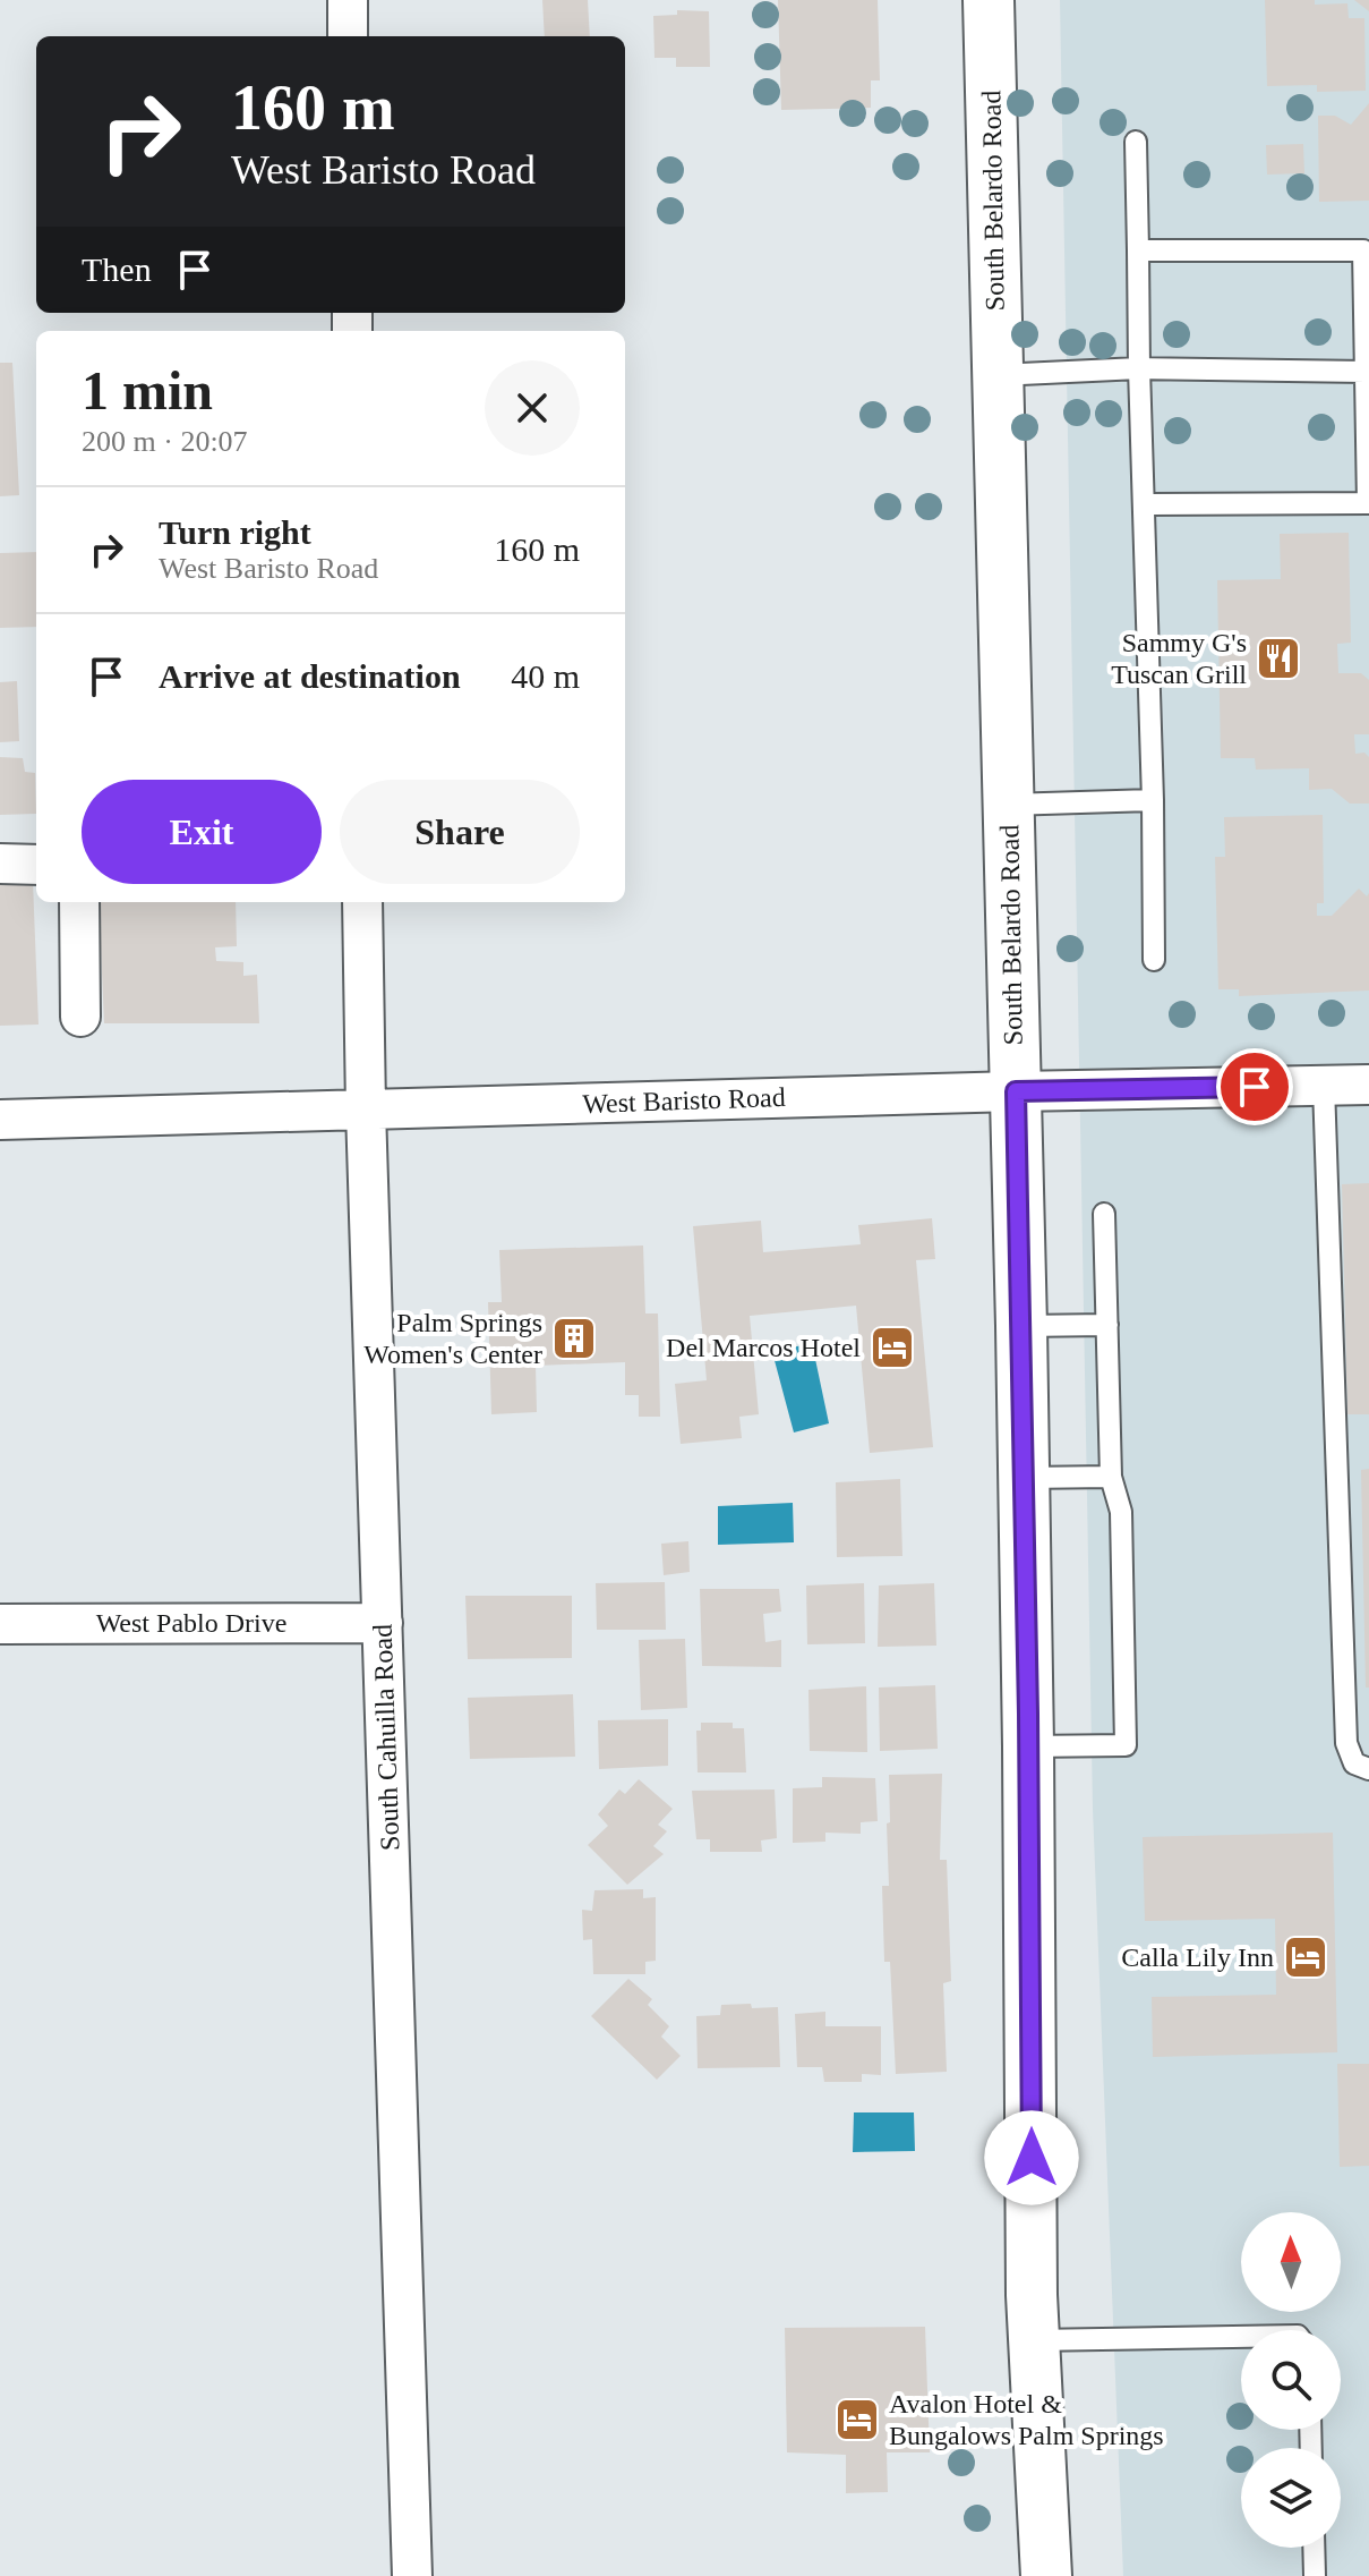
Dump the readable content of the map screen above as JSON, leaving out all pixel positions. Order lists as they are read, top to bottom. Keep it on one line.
{"streets":{"street":["South Belardo Road","West Baristo Road","West Pablo Drive","South Cahuilla Road"]},"crossings":[["South Belardo Road","West Baristo Road"],["West Baristo Road","South Cahuilla Road"],["West Pablo Drive","South Cahuilla Road"]],"places":{"restaurant":["Sammy G's Tuscan Grill"],"building":["Palm Springs Women's Center"],"hotel":["Del Marcos Hotel","Calla Lily Inn","Avalon Hotel & Bungalows Palm Springs"]},"north":"top","page":{"turn":["160 m","West Baristo Road"],"then":"Then","heading":["1 min","200 m · 20:07"],"list":[{"name":"Turn right","note":"West Baristo Road","value":"160 m"},{"name":"Arrive at destination","value":"40 m"}],"buttons":["Exit","Share"]}}
